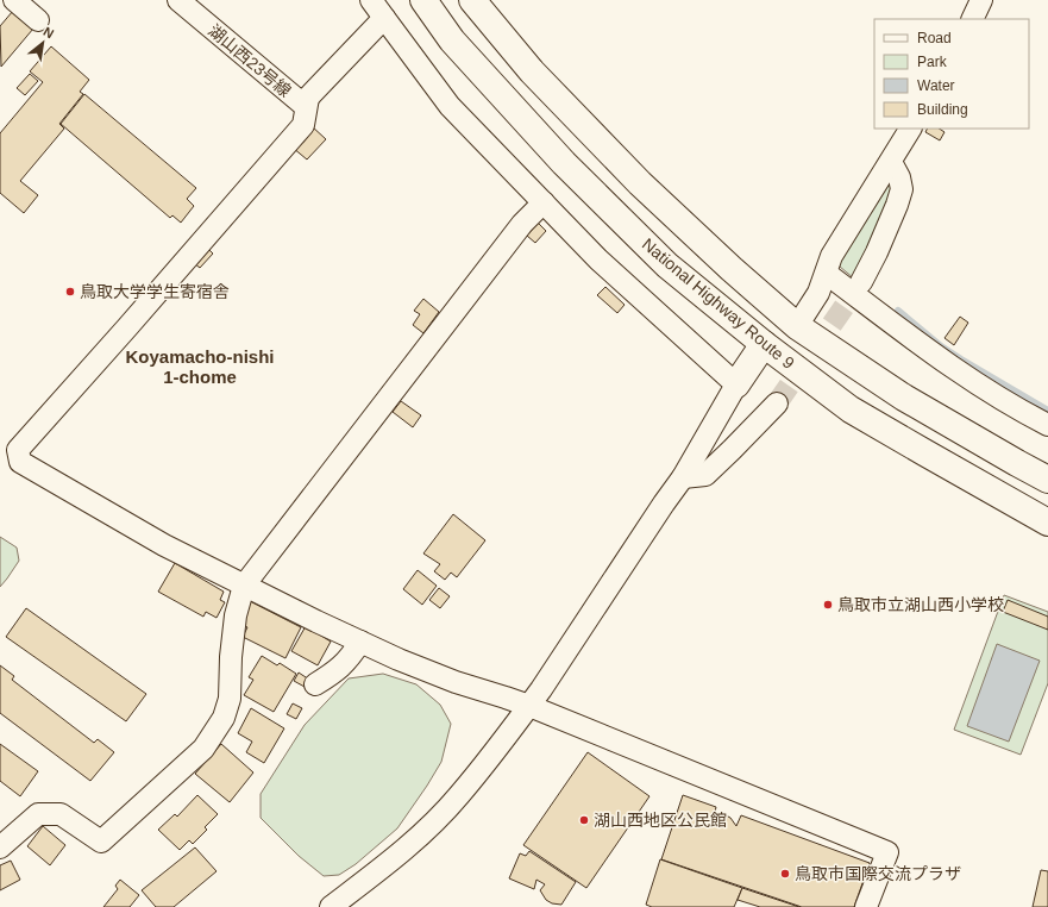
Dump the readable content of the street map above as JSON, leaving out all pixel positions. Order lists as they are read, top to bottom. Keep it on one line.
{"streets":{"main road":["National Highway Route 9"],"street":["湖山西23号線"]},"districts":["Koyamacho-nishi 1-chome"],"places":["鳥取大学学生寄宿舎","鳥取市立湖山西小学校","湖山西地区公民館","鳥取市国際交流プラザ"],"legend":["Road","Park","Water","Building"],"north":"top right"}
